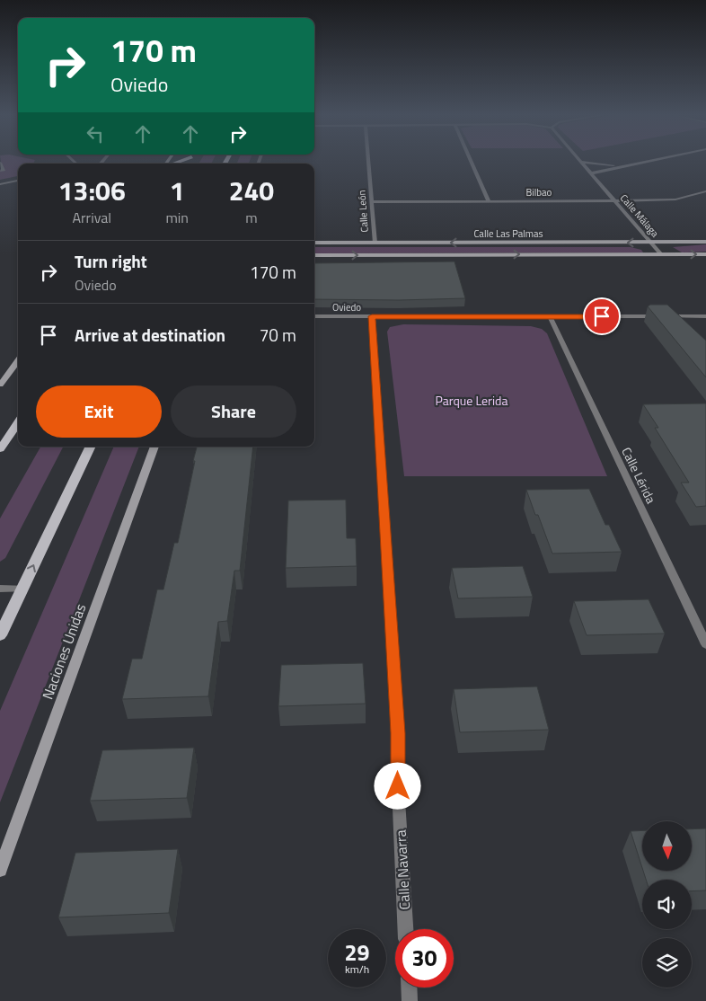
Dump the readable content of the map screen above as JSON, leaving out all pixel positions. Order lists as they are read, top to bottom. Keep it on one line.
{"streets":{"street":["Bilbao","Calle León","Calle Málaga","Calle Las Palmas","Oviedo","Calle Lérida","Naciones Unidas","Calle Navarra"]},"crossings":[["Bilbao","Calle León"],["Bilbao","Calle Málaga"],["Calle León","Calle Las Palmas"],["Calle Málaga","Calle Las Palmas"],["Oviedo","Calle Lérida"],["Oviedo","Calle Navarra"]],"parks":["Parque Lerida"],"north":"bottom","page":{"turn":["170 m","Oviedo"],"eta":["13:06","Arrival","1","min","240","m"],"list":[{"name":"Turn right","note":"Oviedo","value":"170 m"},{"name":"Arrive at destination","value":"70 m"}],"buttons":["Exit","Share"],"speed":"29 km/h","limit":"30"}}
